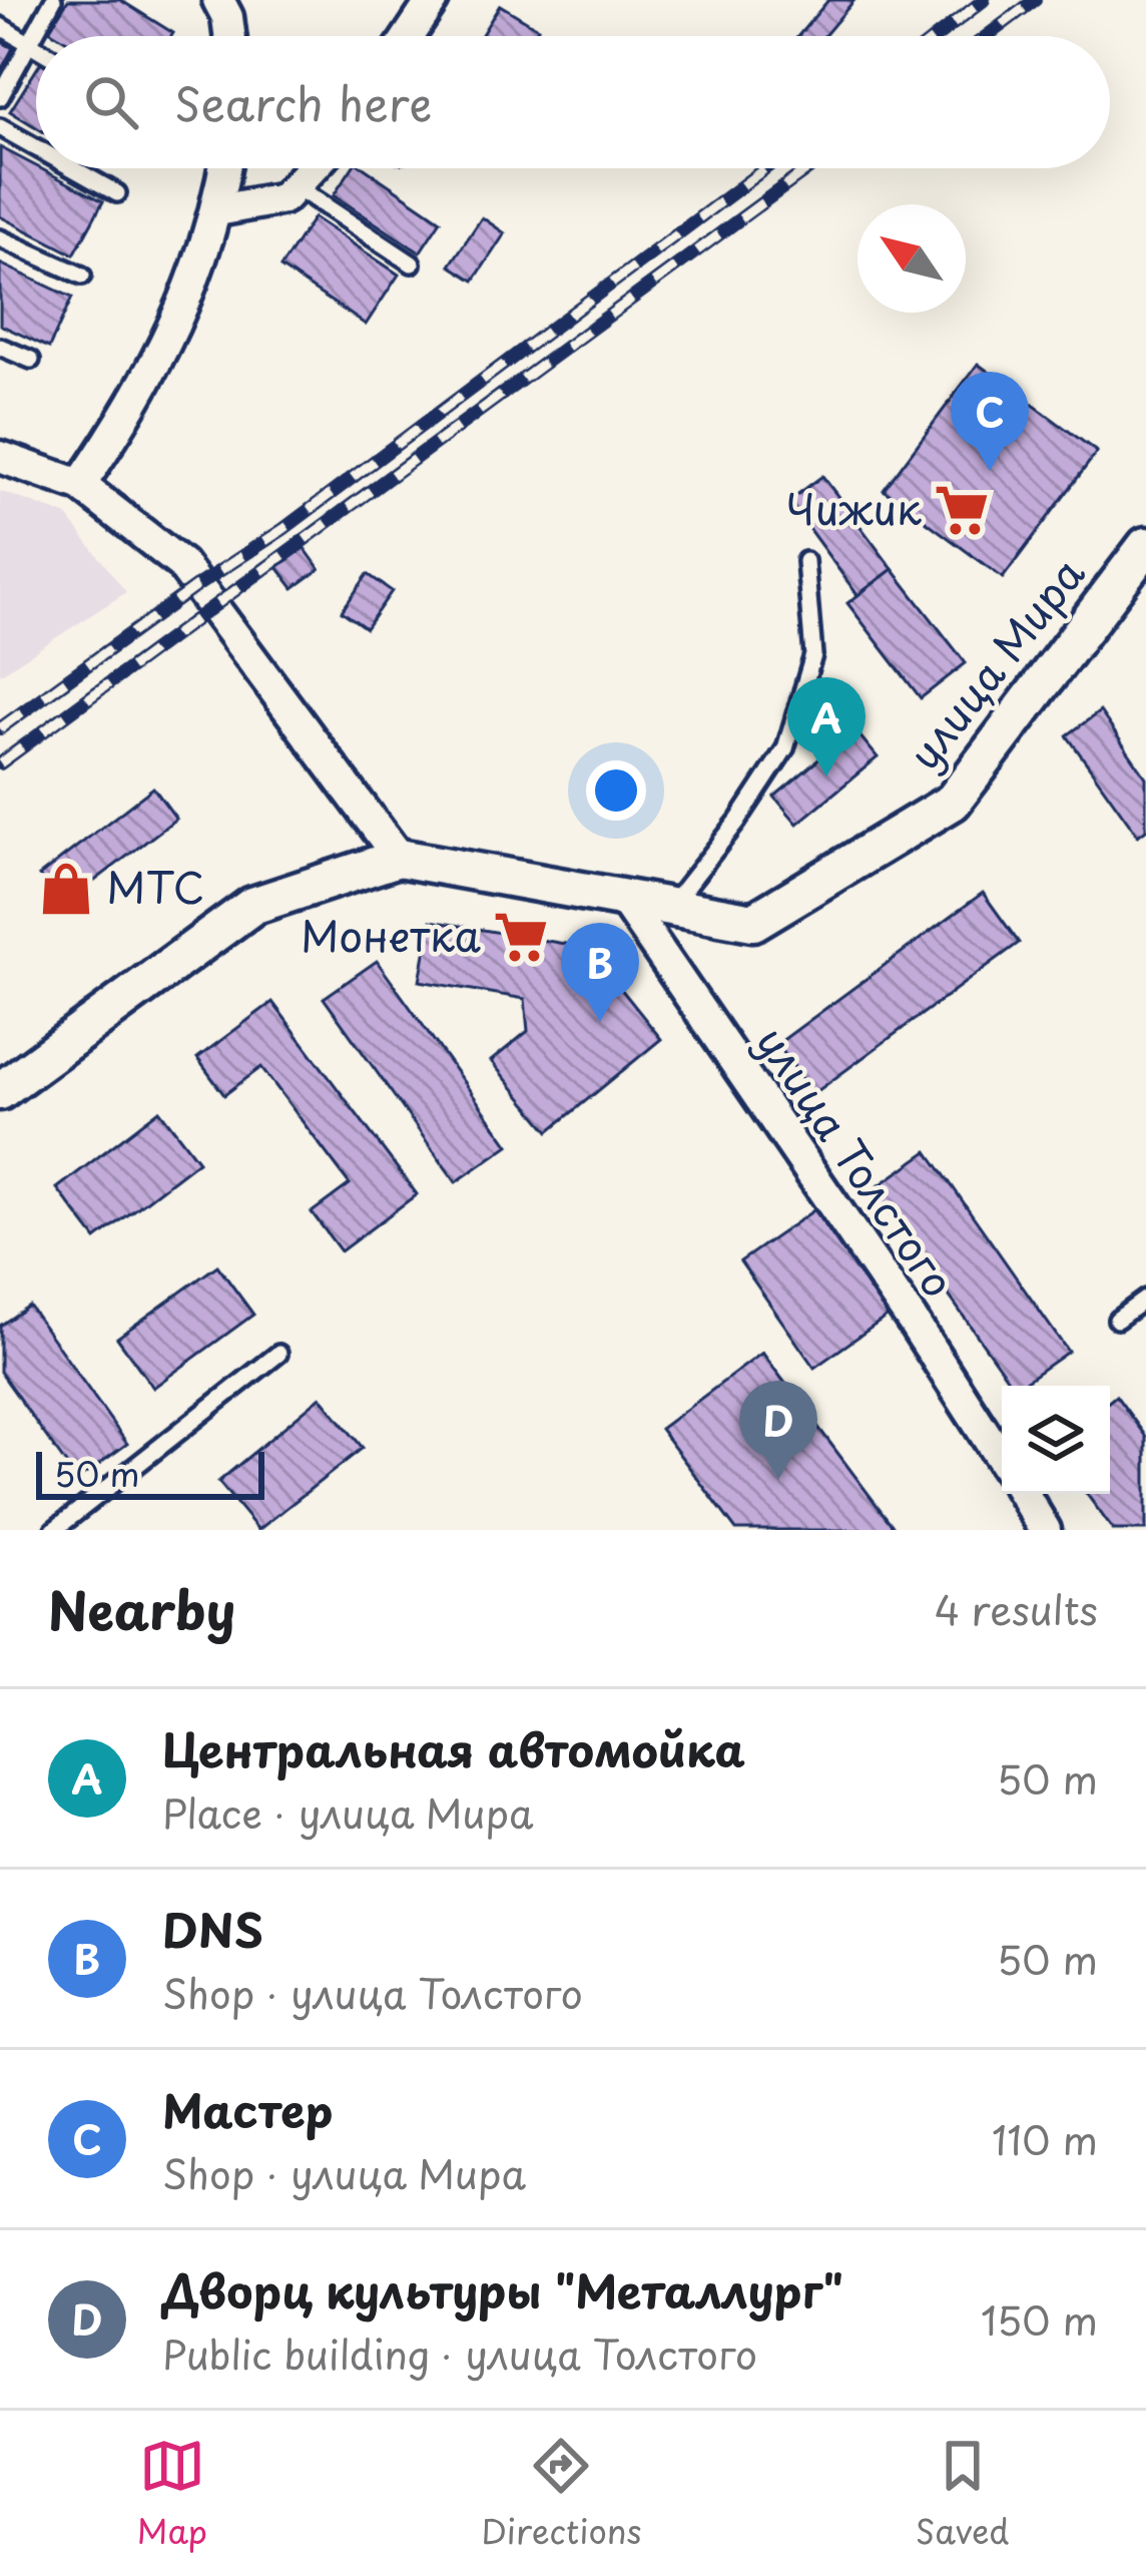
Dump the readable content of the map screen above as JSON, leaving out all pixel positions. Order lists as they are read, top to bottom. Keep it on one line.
{"streets":{"street":["улица Мира","улица Толстого"]},"crossings":[["улица Мира","улица Толстого"]],"places":{"supermarket":["Чижик","Монетка"],"shop":["МТС"]},"scale_bar":"50 m","north":"top left","page":{"search":"Search here","pins":["C","A","B","D"],"scale":"50 m","heading":["Nearby","4 results"],"list":[{"mark":"A","name":"Центральная автомойка","note":"Place · улица Мира","value":"50 m"},{"mark":"B","name":"DNS","note":"Shop · улица Толстого","value":"50 m"},{"mark":"C","name":"Мастер","note":"Shop · улица Мира","value":"110 m"},{"mark":"D","name":"Дворц культуры \"Металлург\"","note":"Public building · улица Толстого","value":"150 m"}],"nav":["Map","Directions","Saved"]}}
